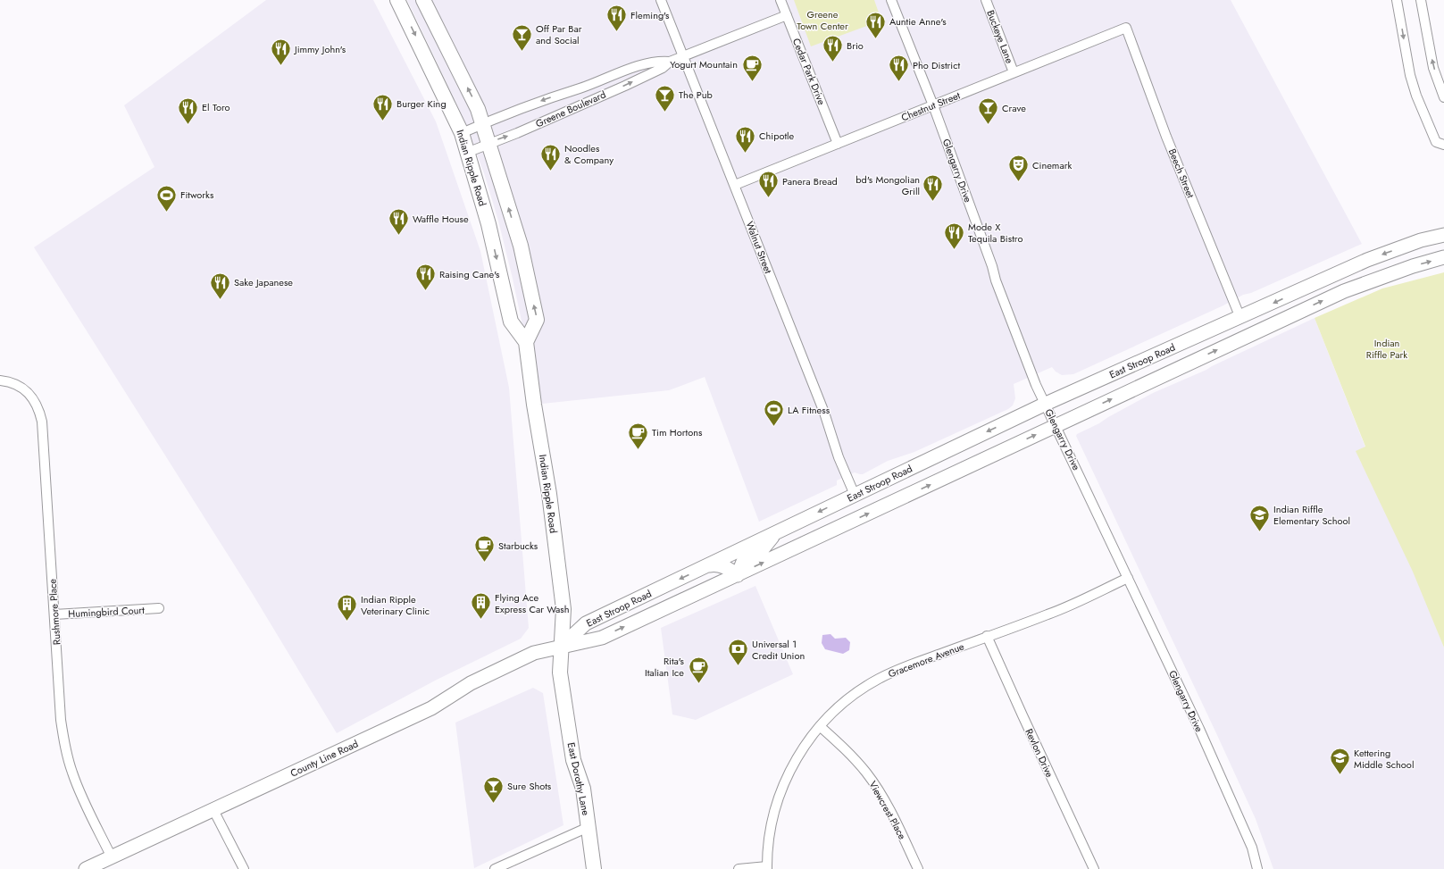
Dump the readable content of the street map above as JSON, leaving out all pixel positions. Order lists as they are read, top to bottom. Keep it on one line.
{"streets":{"main road":["Indian Ripple Road","East Stroop Road","County Line Road","East Dorothy Lane"],"street":["Buckeye Lane","Cedar Park Drive","Chestnut Street","Greene Boulevard","Glengarry Drive","Beech Street","Walnut Street","Rushmore Place","Humingbird Court","Gracemore Avenue","Revlon Drive","Viewcrest Place"]},"crossings":[["Buckeye Lane","Chestnut Street"],["Cedar Park Drive","Chestnut Street"],["Cedar Park Drive","Greene Boulevard"],["Chestnut Street","Glengarry Drive"],["Chestnut Street","Beech Street"],["Chestnut Street","Walnut Street"],["Greene Boulevard","Indian Ripple Road"],["Greene Boulevard","Walnut Street"],["Indian Ripple Road","East Stroop Road"],["Indian Ripple Road","County Line Road"],["Indian Ripple Road","East Dorothy Lane"],["Glengarry Drive","East Stroop Road"],["Glengarry Drive","Gracemore Avenue"],["Beech Street","East Stroop Road"],["Walnut Street","East Stroop Road"],["East Stroop Road","County Line Road"],["East Stroop Road","East Dorothy Lane"],["Rushmore Place","Humingbird Court"],["Rushmore Place","County Line Road"],["Gracemore Avenue","Revlon Drive"],["Gracemore Avenue","Viewcrest Place"],["County Line Road","East Dorothy Lane"]],"parks":["Greene Town Center","Indian Riffle Park"],"places":{"restaurant":["Fleming's","Auntie Anne's","Brio","Jimmy John's","Pho District","Burger King","El Toro","Chipotle","Noodles & Company","Panera Bread","bd's Mongolian Grill","Waffle House","Mode X Tequila Bistro","Raising Cane's","Sake Japanese"],"bar":["Off Par Bar and Social","The Pub","Crave","Sure Shots"],"cafe":["Yogurt Mountain","Tim Hortons","Starbucks","Rita's Italian Ice"],"theatre":["Cinemark"],"sports":["Fitworks","LA Fitness"],"school or university":["Indian Riffle Elementary School","Kettering Middle School"],"building":["Flying Ace Express Car Wash","Indian Ripple Veterinary Clinic"],"bank":["Universal 1 Credit Union"]}}
